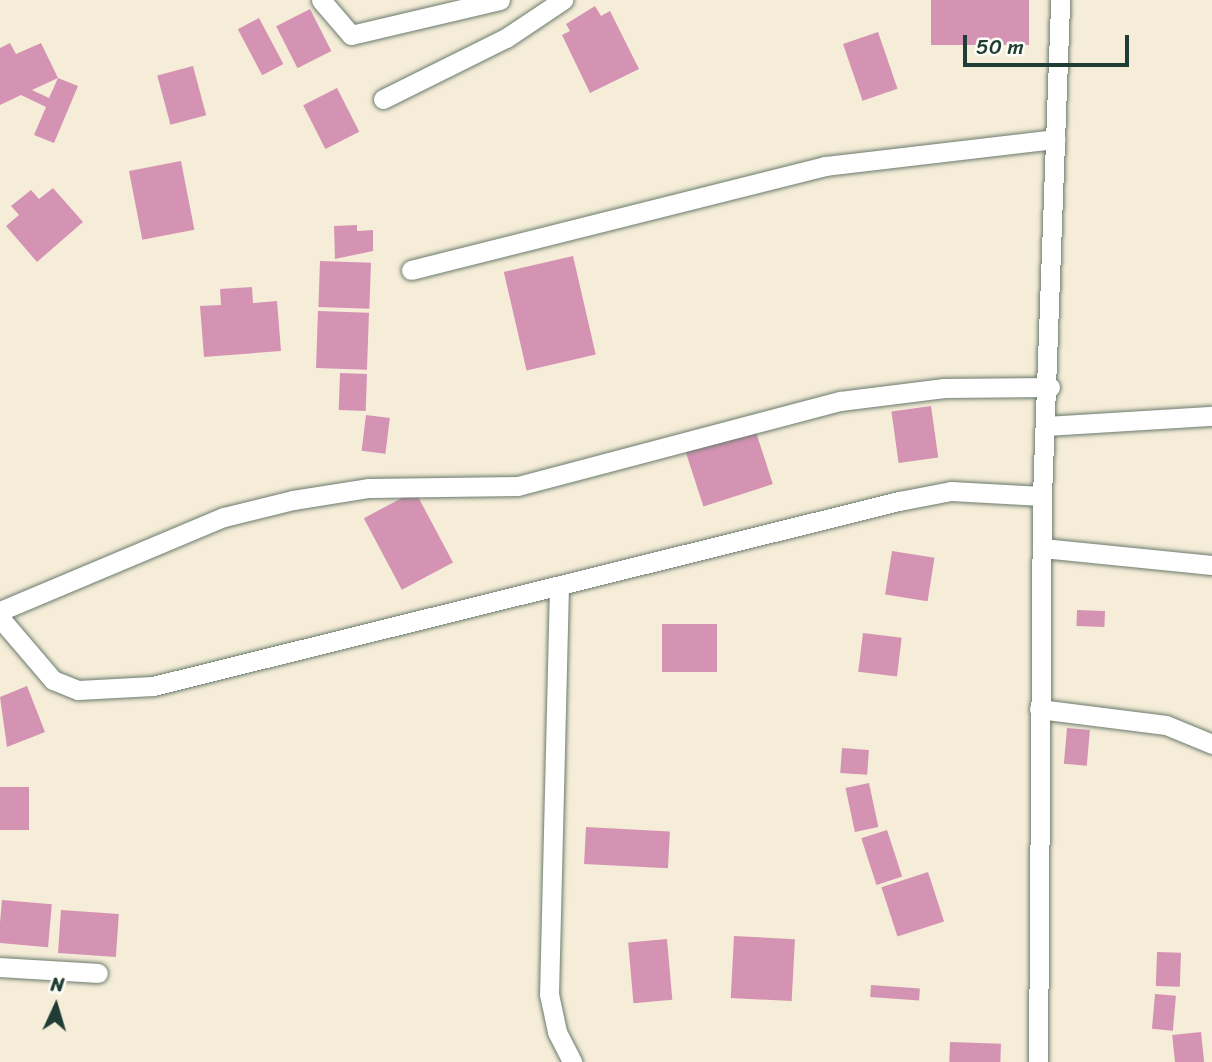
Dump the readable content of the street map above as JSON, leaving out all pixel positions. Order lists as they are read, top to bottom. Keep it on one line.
{"scale_bar":"50 m","north":"top"}
